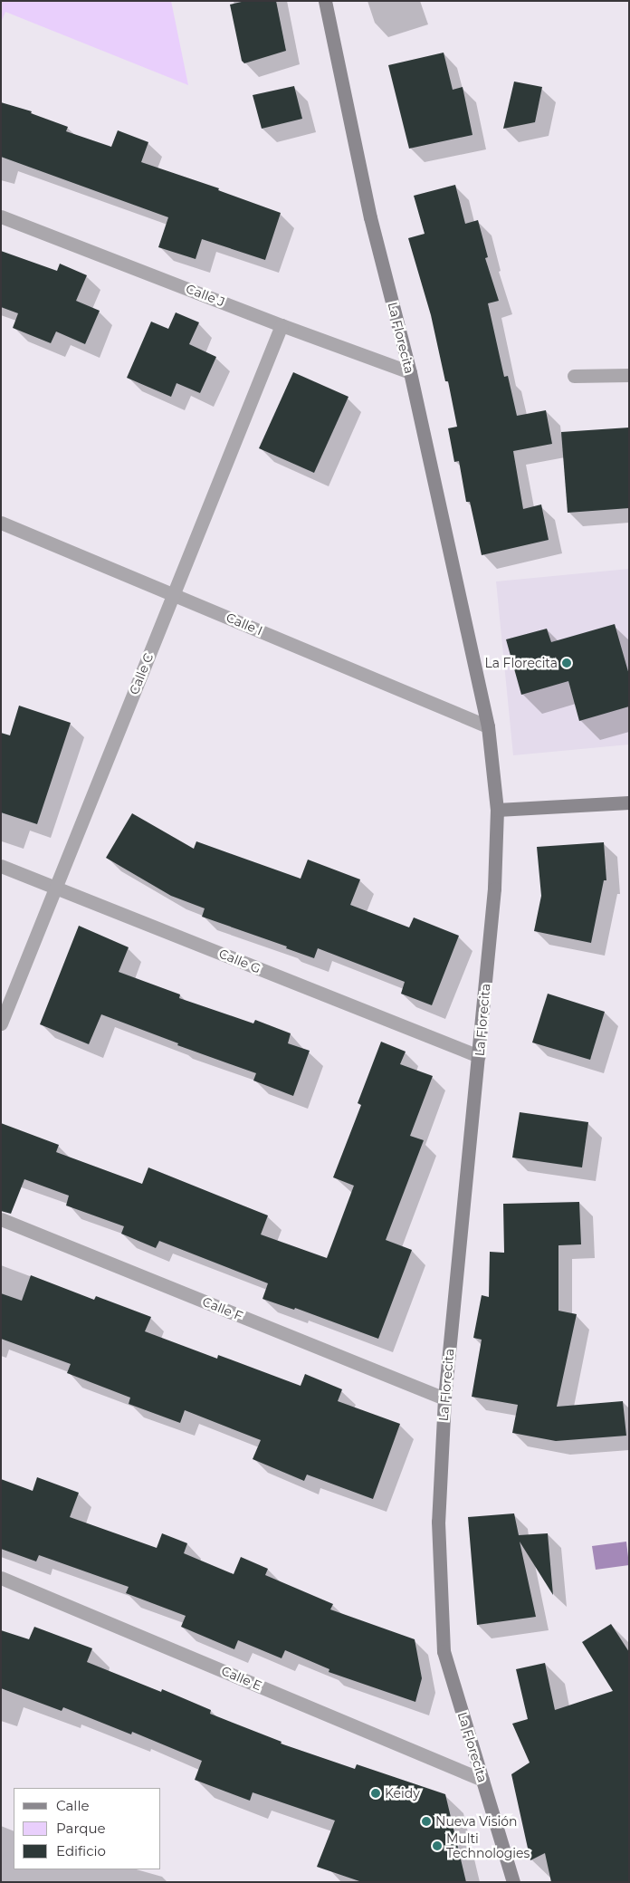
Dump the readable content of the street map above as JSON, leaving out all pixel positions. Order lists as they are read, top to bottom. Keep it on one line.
{"streets":{"main road":["La Florecita"],"street":["Calle J","Calle I","Calle C","Calle G","Calle F","Calle E"]},"crossings":[["Calle J","La Florecita"],["Calle J","Calle C"],["La Florecita","Calle I"],["La Florecita","Calle G"],["La Florecita","Calle F"],["La Florecita","Calle E"],["Calle I","Calle C"],["Calle C","Calle G"]],"places":["La Florecita","Keidy","Nueva Visión","Multi Technologies"],"legend":["Calle","Parque","Edificio"]}
